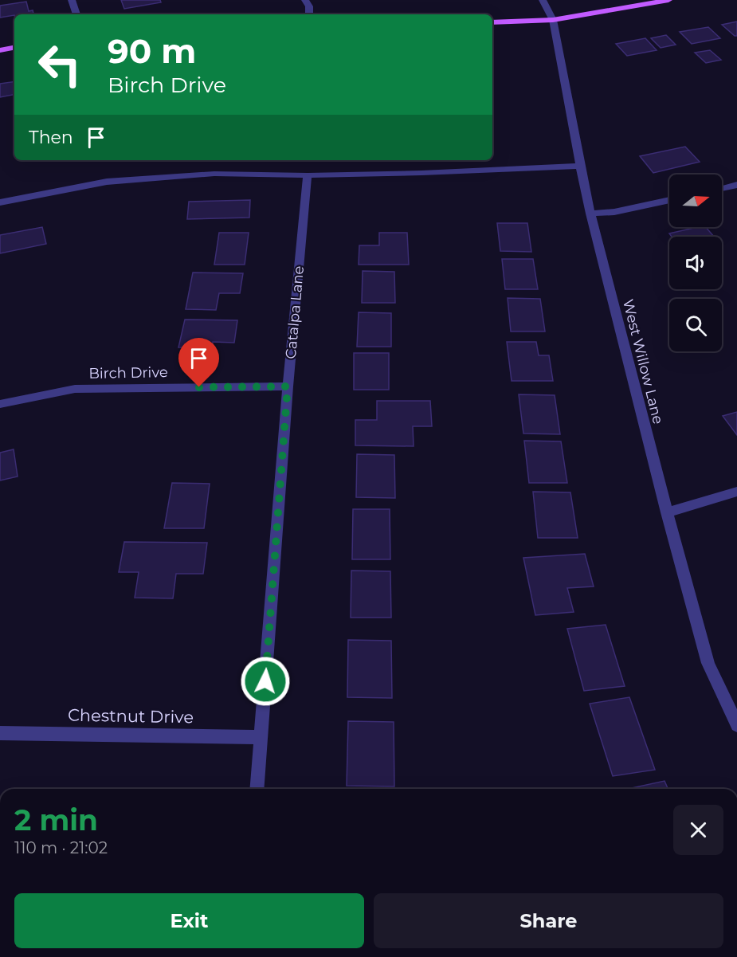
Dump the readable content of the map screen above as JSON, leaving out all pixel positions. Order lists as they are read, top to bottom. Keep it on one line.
{"streets":{"street":["Catalpa Lane","West Willow Lane","Birch Drive","Chestnut Drive"]},"crossings":[["Catalpa Lane","Birch Drive"],["Catalpa Lane","Chestnut Drive"]],"north":"right","page":{"turn":["90 m","Birch Drive"],"then":"Then","heading":["2 min","110 m · 21:02"],"buttons":["Exit","Share"]}}
